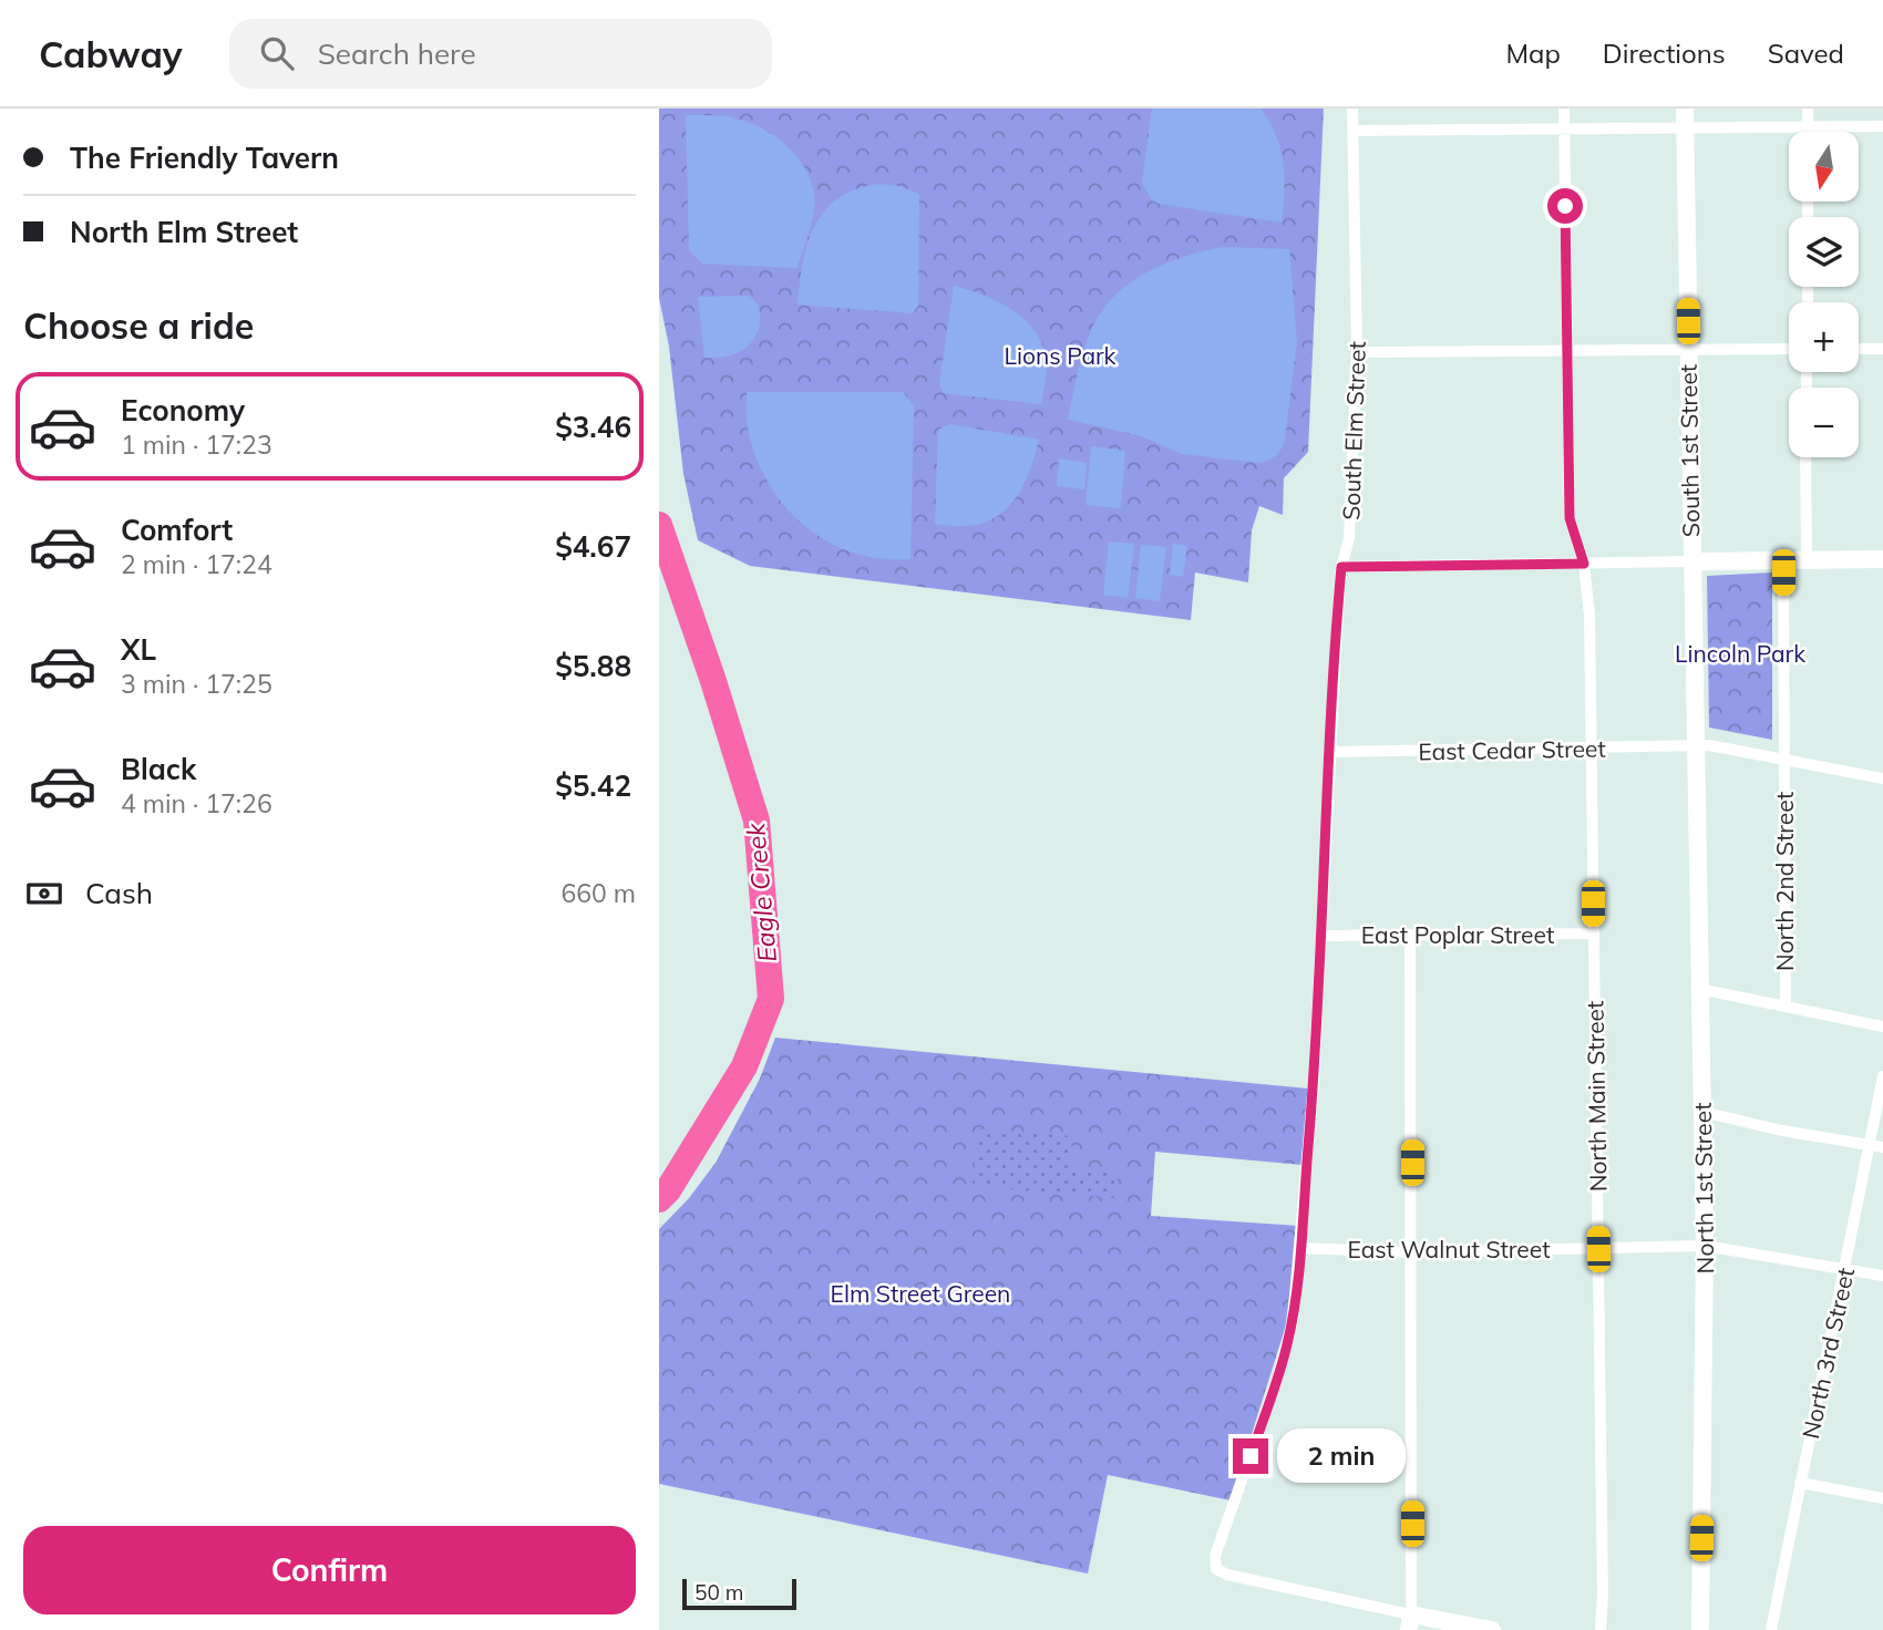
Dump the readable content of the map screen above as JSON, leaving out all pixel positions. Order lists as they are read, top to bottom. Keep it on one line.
{"streets":{"street":["South Elm Street","South 1st Street","East Cedar Street","North 2nd Street","East Poplar Street","North Main Street","North 1st Street","East Walnut Street","North 3rd Street"]},"crossings":[["South Elm Street","East Cedar Street"],["South Elm Street","East Poplar Street"],["South Elm Street","East Walnut Street"],["South 1st Street","East Cedar Street"],["South 1st Street","North 1st Street"],["East Cedar Street","North 2nd Street"],["East Cedar Street","North Main Street"],["East Cedar Street","North 1st Street"],["East Poplar Street","North Main Street"],["North Main Street","East Walnut Street"],["North 1st Street","East Walnut Street"],["East Walnut Street","North 3rd Street"]],"water":["Eagle Creek"],"parks":["Lions Park","Lincoln Park","Elm Street Green"],"scale_bar":"50 m","north":"bottom","page":{"header":"Cabway","search":"Search here","nav":["Map","Directions","Saved"],"banner":["The Friendly Tavern","North Elm Street"],"map_buttons":["+","−"],"heading":"Choose a ride","list":[{"name":"Economy","note":"1 min · 17:23","value":"$3.46"},{"name":"Comfort","note":"2 min · 17:24","value":"$4.67"},{"name":"XL","note":"3 min · 17:25","value":"$5.88"},{"name":"Black","note":"4 min · 17:26","value":"$5.42"}],"pay":["Cash","660 m"],"bubble":"2 min","buttons":"Confirm","scale":"50 m"}}
